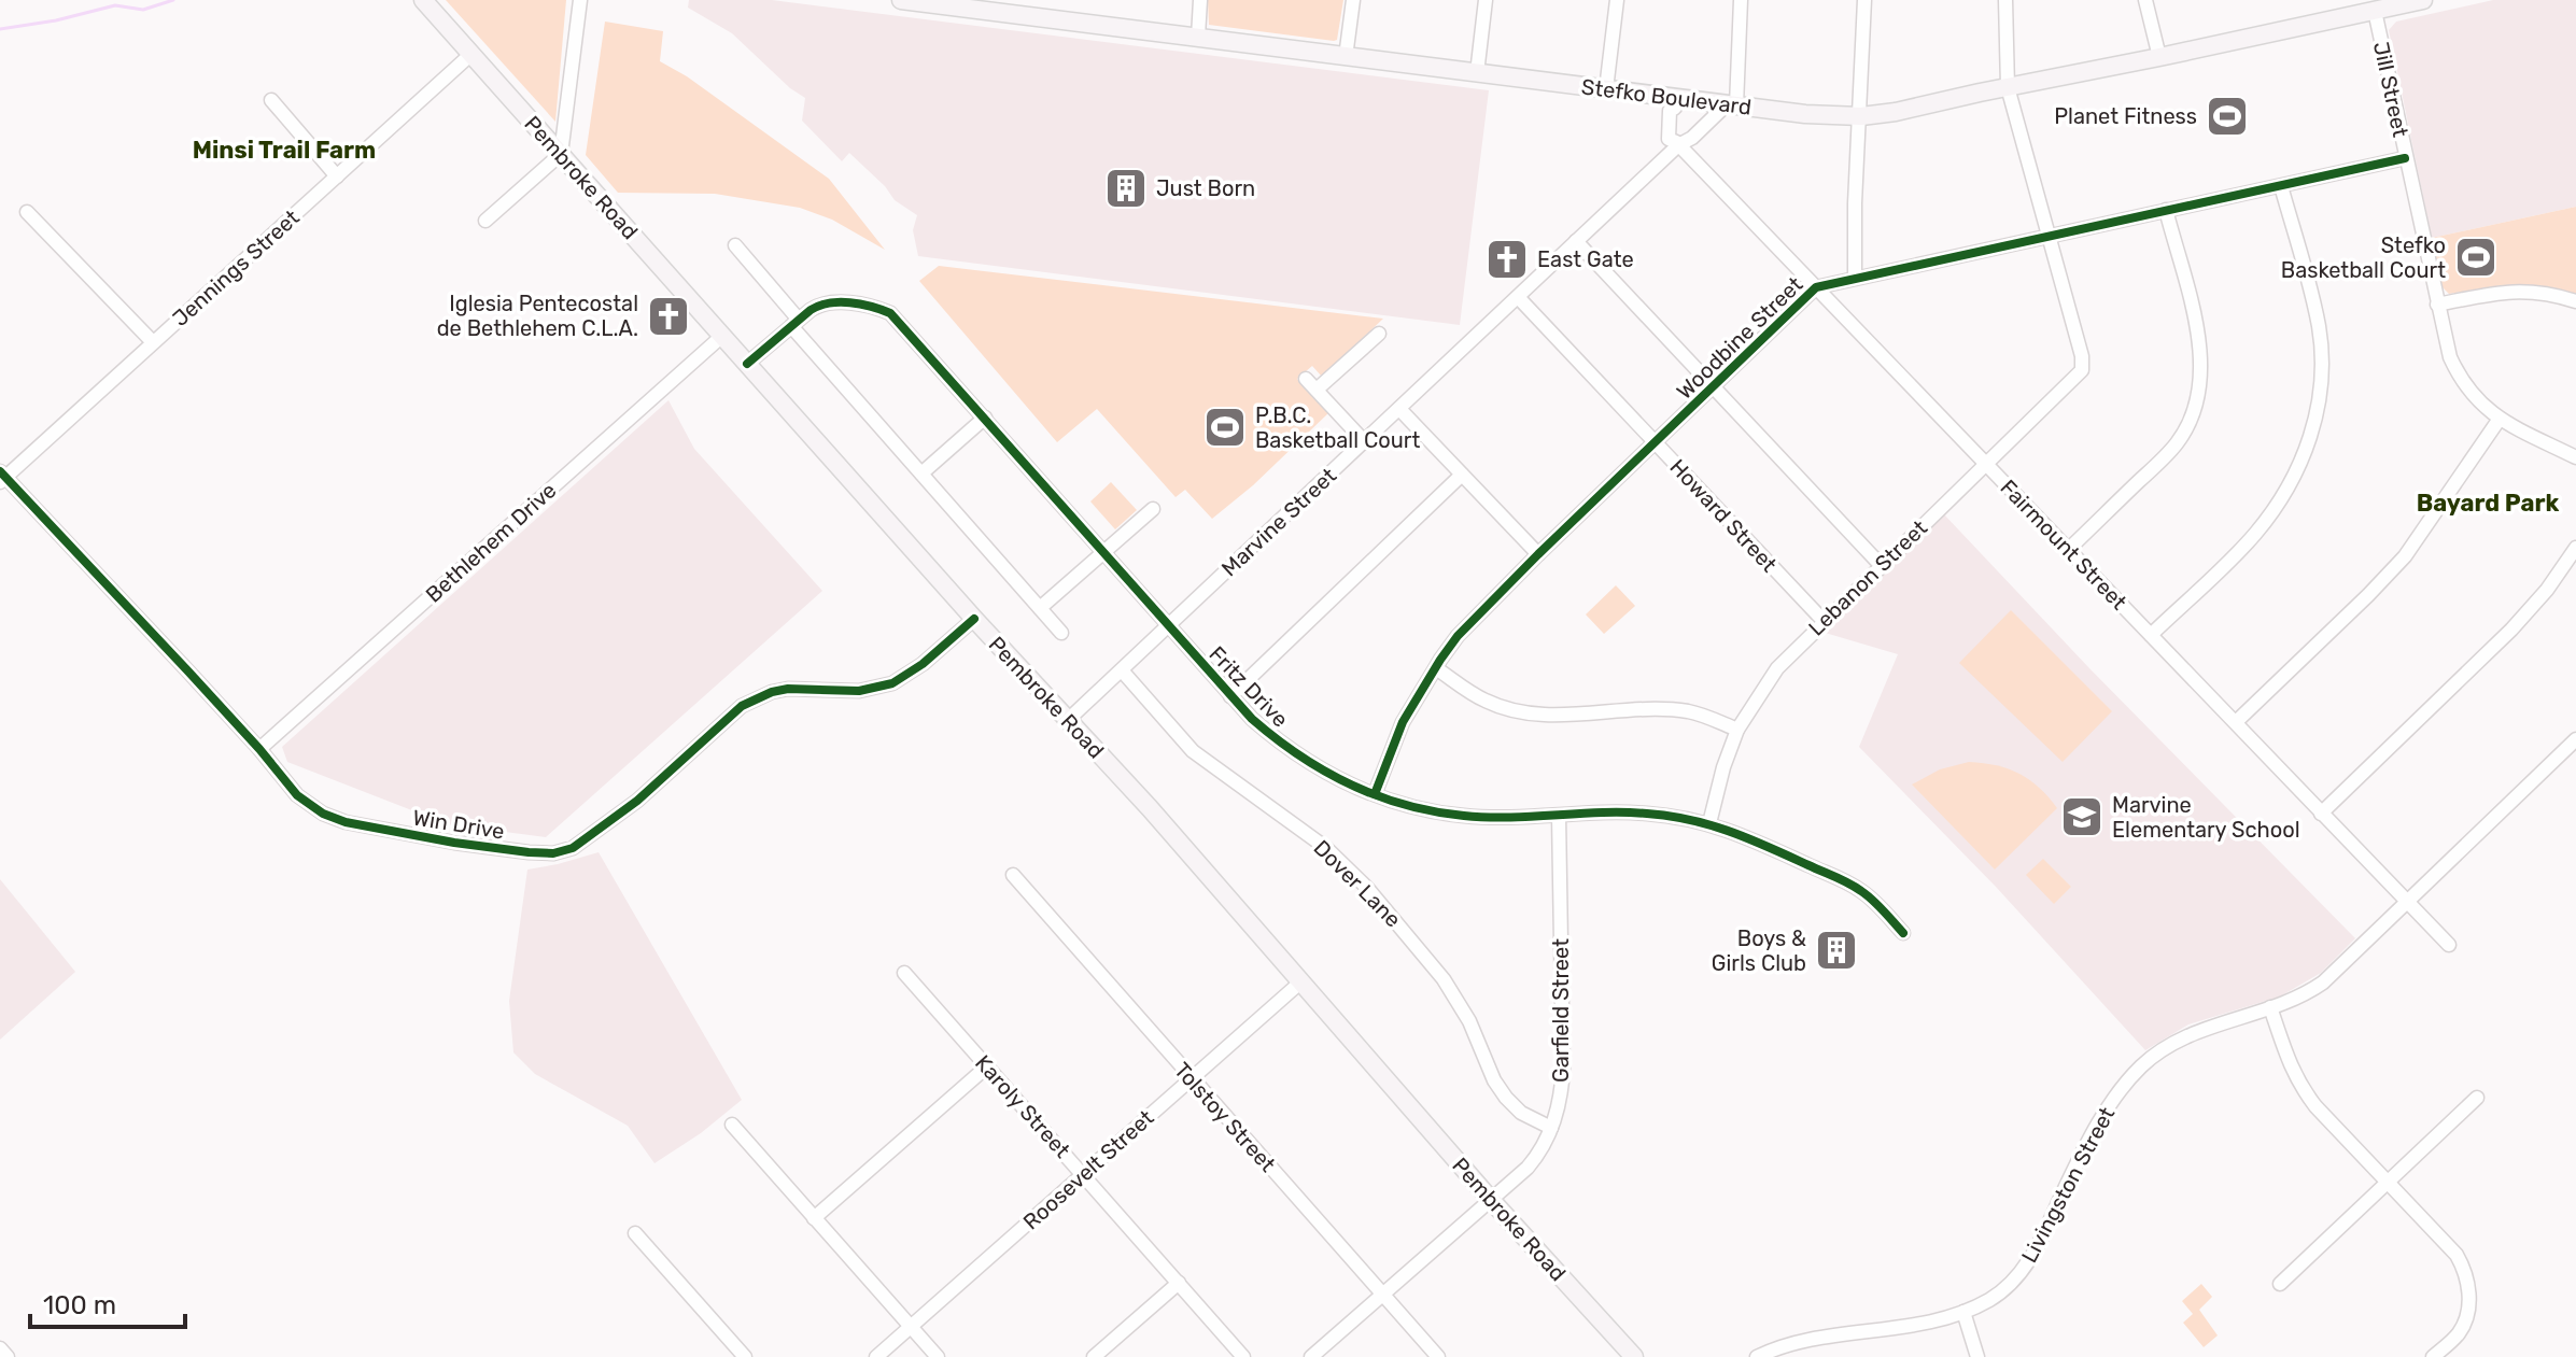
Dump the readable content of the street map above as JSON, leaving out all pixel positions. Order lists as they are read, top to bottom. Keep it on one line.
{"streets":{"main road":["Stefko Boulevard","Pembroke Road"],"street":["Jill Street","Jennings Street","Woodbine Street","Howard Street","Marvine Street","Bethlehem Drive","Fairmount Street","Lebanon Street","Fritz Drive","Win Drive","Dover Lane","Garfield Street","Karoly Street","Tolstoy Street","Roosevelt Street","Livingston Street"]},"crossings":[["Jill Street","Stefko Boulevard"],["Jill Street","Woodbine Street"],["Stefko Boulevard","Marvine Street"],["Pembroke Road","Jennings Street"],["Pembroke Road","Marvine Street"],["Pembroke Road","Bethlehem Drive"],["Pembroke Road","Fritz Drive"],["Pembroke Road","Win Drive"],["Pembroke Road","Garfield Street"],["Pembroke Road","Roosevelt Street"],["Jennings Street","Win Drive"],["Woodbine Street","Howard Street"],["Woodbine Street","Fairmount Street"],["Woodbine Street","Lebanon Street"],["Woodbine Street","Fritz Drive"],["Howard Street","Marvine Street"],["Howard Street","Lebanon Street"],["Marvine Street","Fairmount Street"],["Marvine Street","Fritz Drive"],["Marvine Street","Dover Lane"],["Bethlehem Drive","Win Drive"],["Fairmount Street","Lebanon Street"],["Fairmount Street","Livingston Street"],["Lebanon Street","Fritz Drive"],["Fritz Drive","Garfield Street"],["Dover Lane","Garfield Street"],["Garfield Street","Tolstoy Street"],["Karoly Street","Roosevelt Street"],["Tolstoy Street","Roosevelt Street"]],"districts":["Minsi Trail Farm","Bayard Park"],"places":{"sports":["Planet Fitness","Stefko Basketball Court","P.B.C. Basketball Court"],"building":["Just Born","Boys & Girls Club"],"church":["East Gate","Iglesia Pentecostal de Bethlehem C.L.A."],"school or university":["Marvine Elementary School"]},"scale_bar":"100 m"}
